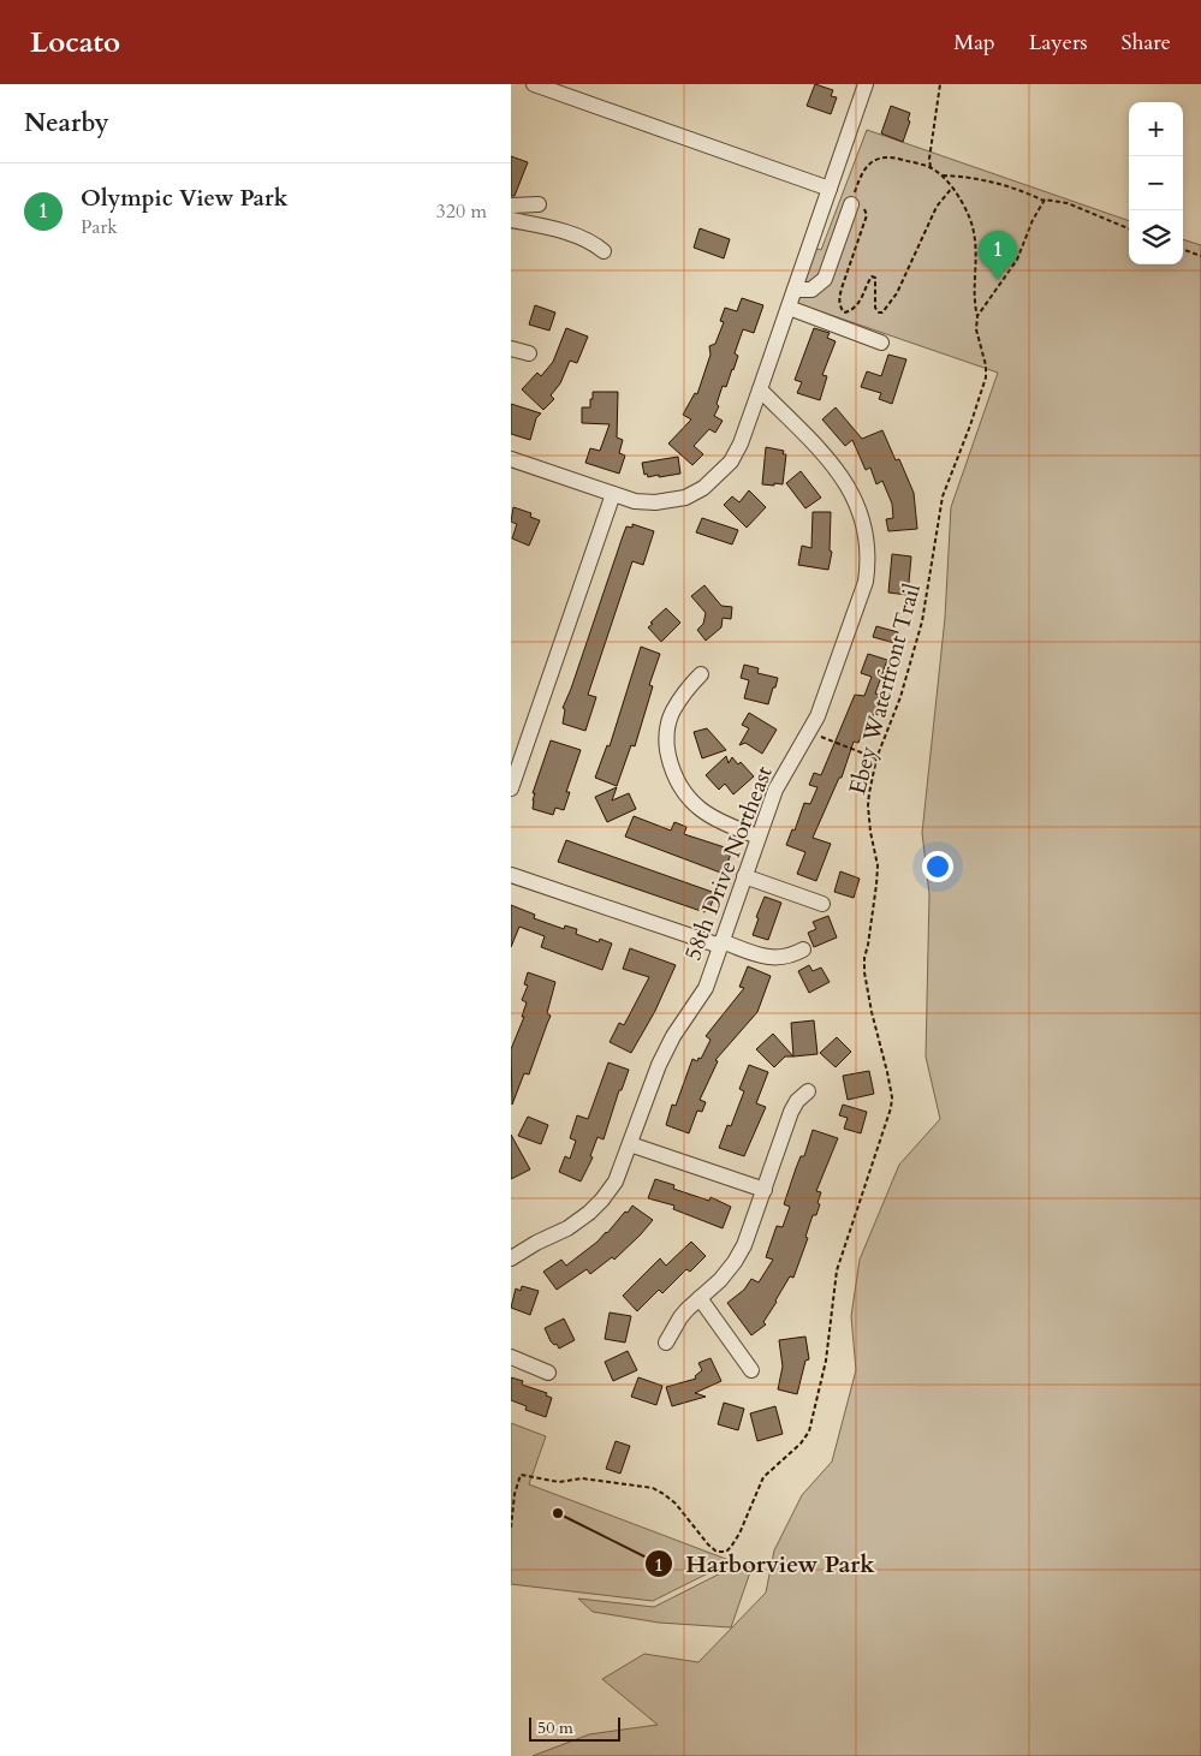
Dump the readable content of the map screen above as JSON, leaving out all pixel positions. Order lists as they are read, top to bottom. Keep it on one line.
{"streets":{"street":["58th Drive Northeast"],"path":["Ebey Waterfront Trail"]},"places":["Harborview Park"],"scale_bar":"50 m","page":{"header":"Locato","nav":["Map","Layers","Share"],"heading":"Nearby","map_buttons":["+","−"],"list":[{"mark":"1","name":"Olympic View Park","note":"Park","value":"320 m"}],"pins":"1","scale":"50 m"}}
